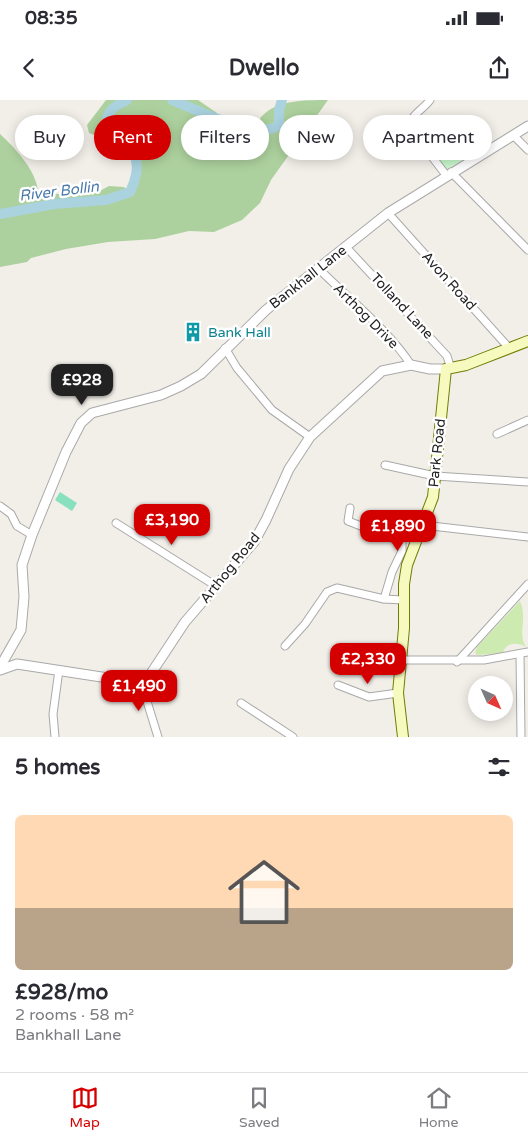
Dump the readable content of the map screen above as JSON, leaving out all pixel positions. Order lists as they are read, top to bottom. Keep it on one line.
{"streets":{"main road":["Park Road"],"street":["Bankhall Lane","Avon Road","Tolland Lane","Arthog Drive","Arthog Road"]},"crossings":[["Bankhall Lane","Avon Road"],["Bankhall Lane","Tolland Lane"],["Bankhall Lane","Arthog Drive"],["Tolland Lane","Park Road"],["Tolland Lane","Arthog Road"],["Arthog Drive","Arthog Road"],["Park Road","Arthog Road"]],"water":["River Bollin"],"places":{"building":["Bank Hall"]},"north":"bottom right","page":{"status":"08:35","header":"Dwello","chip":["Buy","Rent","Filters","New","Apartment"],"price":["£928","£3,190","£1,890","£2,330","£1,490"],"heading":"5 homes","list":[{"name":"£928/mo","note":"2 rooms · 58 m² · Bankhall Lane"}],"tabs":["Map","Saved","Home"]}}
